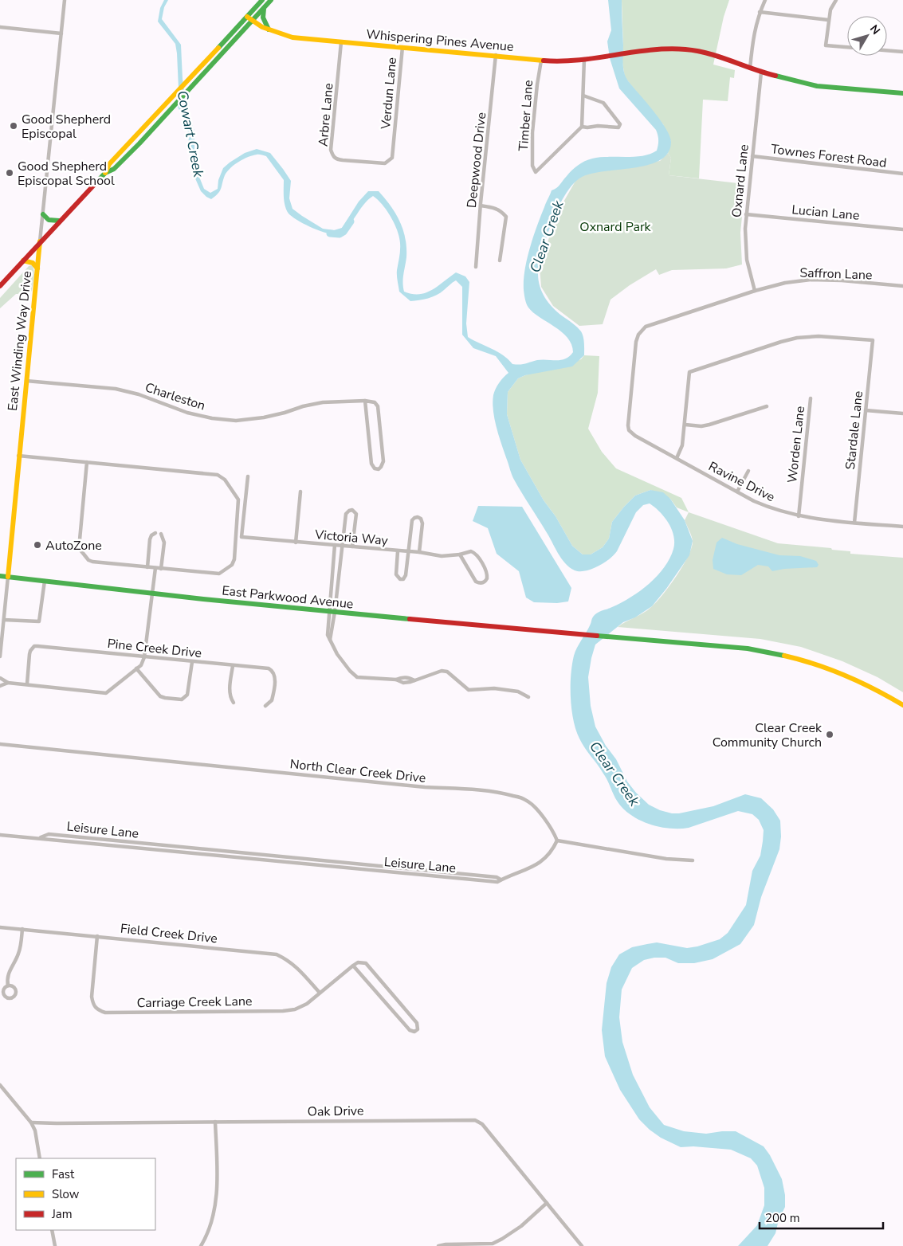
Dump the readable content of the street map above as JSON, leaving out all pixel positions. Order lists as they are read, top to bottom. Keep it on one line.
{"streets":{"main road":["Whispering Pines Avenue","East Winding Way Drive","East Parkwood Avenue"],"street":["Verdun Lane","Arbre Lane","Timber Lane","Townes Forest Road","Deepwood Drive","Oxnard Lane","Lucian Lane","Saffron Lane","Charleston","Stardale Lane","Worden Lane","Ravine Drive","Victoria Way","Pine Creek Drive","North Clear Creek Drive","Leisure Lane","Field Creek Drive","Carriage Creek Lane","Oak Drive"]},"crossings":[["Whispering Pines Avenue","Verdun Lane"],["Whispering Pines Avenue","Arbre Lane"],["Whispering Pines Avenue","Timber Lane"],["Whispering Pines Avenue","Deepwood Drive"],["Whispering Pines Avenue","Oxnard Lane"],["Verdun Lane","Arbre Lane"],["Townes Forest Road","Oxnard Lane"],["Oxnard Lane","Lucian Lane"],["Oxnard Lane","Saffron Lane"],["Saffron Lane","Ravine Drive"],["East Winding Way Drive","Charleston"],["East Winding Way Drive","East Parkwood Avenue"],["Stardale Lane","Ravine Drive"],["Worden Lane","Ravine Drive"],["North Clear Creek Drive","Leisure Lane"],["Field Creek Drive","Carriage Creek Lane"]],"water":["Cowart Creek","Clear Creek"],"parks":["Oxnard Park"],"places":["Good Shepherd Episcopal","Good Shepherd Episcopal School","AutoZone","Clear Creek Community Church"],"legend":["Fast","Slow","Jam"],"scale_bar":"200 m","north":"top right"}
